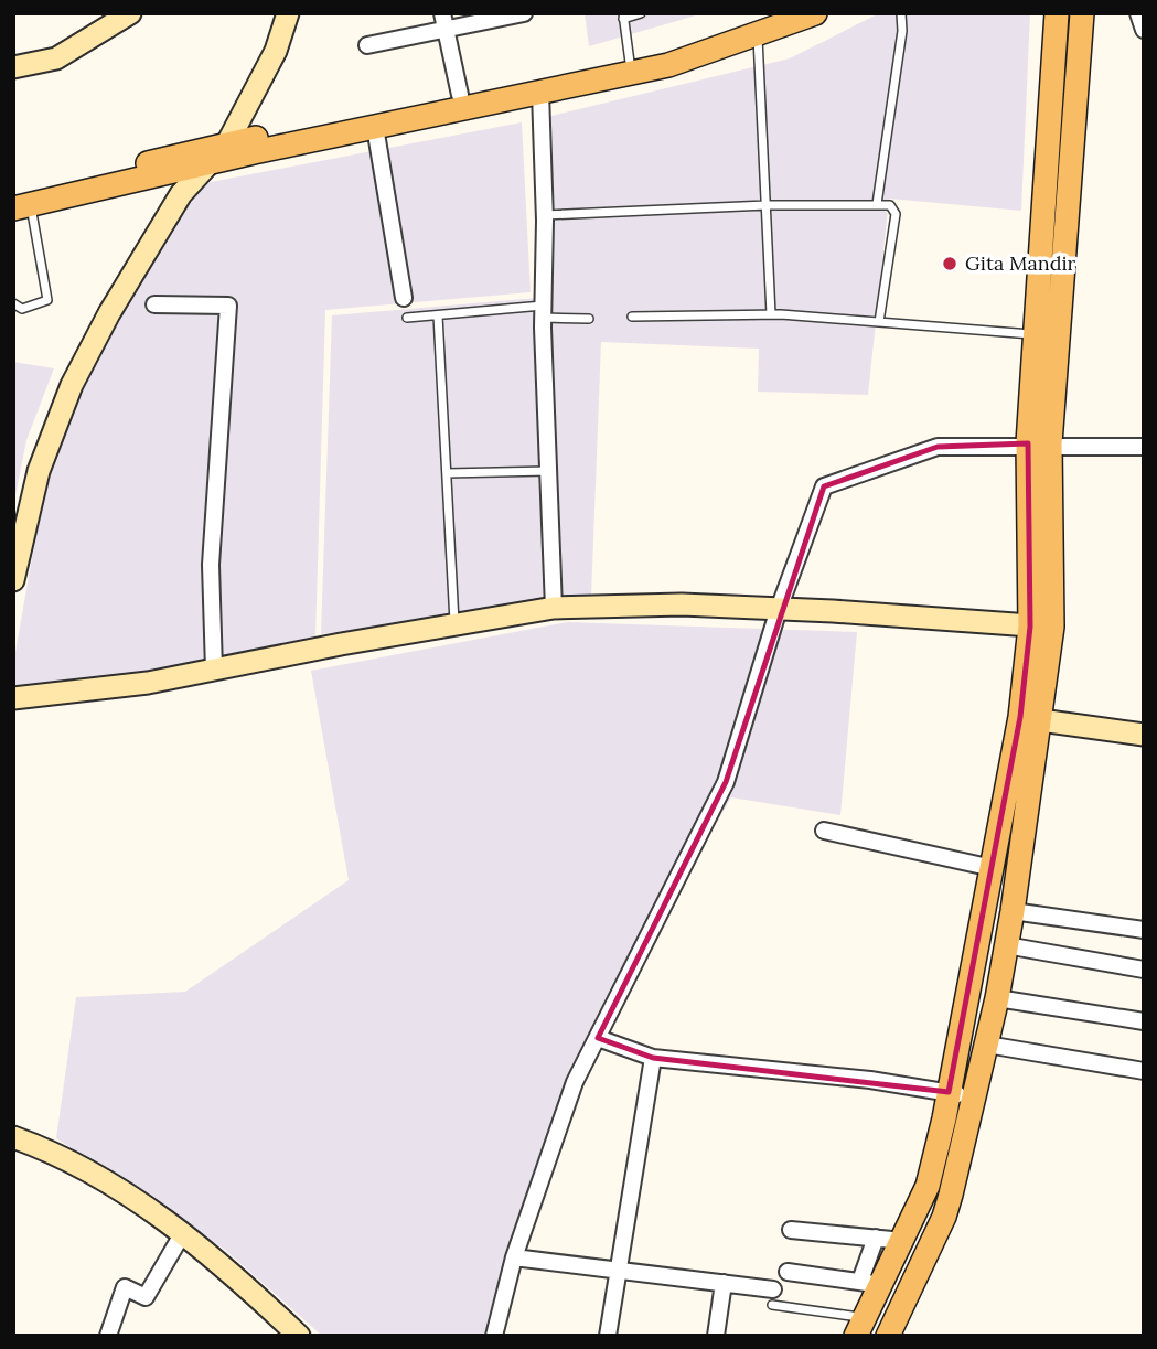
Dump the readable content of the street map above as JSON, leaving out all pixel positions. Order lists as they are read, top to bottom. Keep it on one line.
{"places":["Gita Mandir"]}
